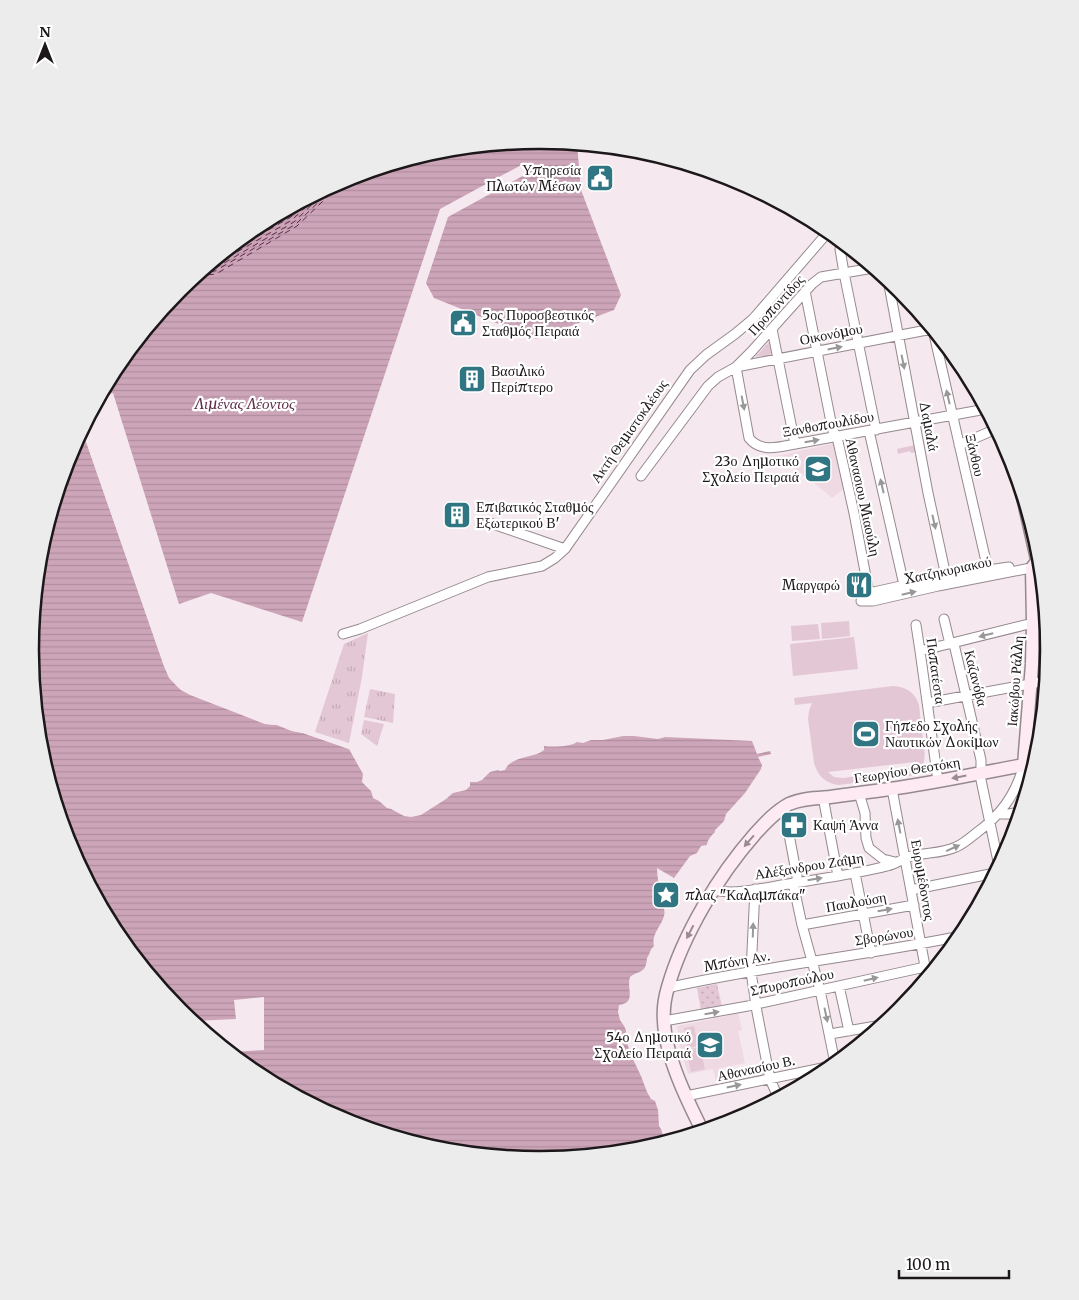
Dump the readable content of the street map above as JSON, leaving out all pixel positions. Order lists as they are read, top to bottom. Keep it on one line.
{"streets":{"main road":["Ιακώβου Ράλλη","Γεωργίου Θεοτόκη"],"street":["Προποντίδος","Οικονόμου","Ξανθοπουλίδου","Δαμαλά","Ακτή Θεμιστοκλέους","Ξάνθου","Αθανασιου Μιαούλη","Χατζηκυριακού","Παπατέστα","Καζανόβα","Αλέξανδρου Ζαΐμη","Ευρυμέδοντος","Παυλούση","Σβορώνου","Μπόνη Αν.","Σπυροπούλου","Αθανασίου Β."]},"crossings":[["Προποντίδος","Οικονόμου"],["Προποντίδος","Ξανθοπουλίδου"],["Προποντίδος","Αθανασιου Μιαούλη"],["Οικονόμου","Ξανθοπουλίδου"],["Οικονόμου","Δαμαλά"],["Οικονόμου","Αθανασιου Μιαούλη"],["Ξανθοπουλίδου","Δαμαλά"],["Ξανθοπουλίδου","Ξάνθου"],["Ξανθοπουλίδου","Αθανασιου Μιαούλη"],["Δαμαλά","Χατζηκυριακού"],["Αθανασιου Μιαούλη","Χατζηκυριακού"],["Παπατέστα","Γεωργίου Θεοτόκη"],["Καζανόβα","Ιακώβου Ράλλη"],["Καζανόβα","Γεωργίου Θεοτόκη"],["Ιακώβου Ράλλη","Αλέξανδρου Ζαΐμη"],["Ιακώβου Ράλλη","Ευρυμέδοντος"],["Γεωργίου Θεοτόκη","Ευρυμέδοντος"],["Αλέξανδρου Ζαΐμη","Ευρυμέδοντος"],["Ευρυμέδοντος","Παυλούση"],["Ευρυμέδοντος","Σβορώνου"],["Ευρυμέδοντος","Σπυροπούλου"],["Σβορώνου","Μπόνη Αν."]],"one_way":["Παυλούση","Σπυροπούλου","Αθανασίου Β."],"water":["Λιμένας Λέοντος"],"places":{"public building":["Υπηρεσία Πλωτών Μέσων","5ος Πυροσβεστικός Σταθμός Πειραιά"],"building":["Βασιλικό Περίπτερο","Επιβατικός Σταθμός Εξωτερικού Β'"],"school or university":["23ο Δημοτικό Σχολείο Πειραιά","54ο Δημοτικό Σχολείο Πειραιά"],"restaurant":["Μαργαρώ"],"sports":["Γήπεδο Σχολής Ναυτικών Δοκίμων"],"pharmacy":["Καψή Άννα"],"place":["πλαζ \"Καλαμπάκα\""]},"scale_bar":"100 m","north":"top"}
